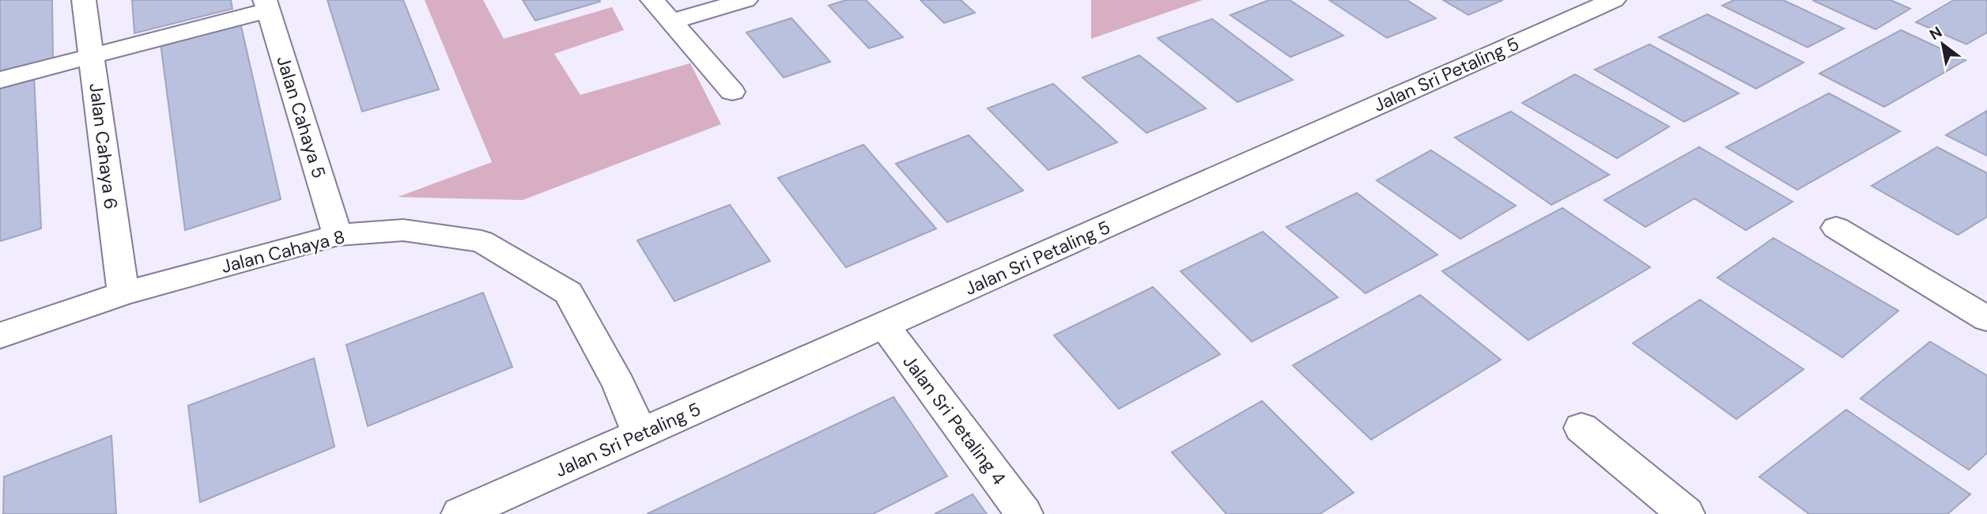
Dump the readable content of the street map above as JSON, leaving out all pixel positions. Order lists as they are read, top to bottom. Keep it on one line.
{"streets":{"street":["Jalan Sri Petaling 5","Jalan Cahaya 5","Jalan Cahaya 6","Jalan Cahaya 8","Jalan Sri Petaling 4"]},"crossings":[["Jalan Sri Petaling 5","Jalan Cahaya 8"],["Jalan Sri Petaling 5","Jalan Sri Petaling 4"],["Jalan Cahaya 5","Jalan Cahaya 8"],["Jalan Cahaya 6","Jalan Cahaya 8"]],"north":"top left"}
